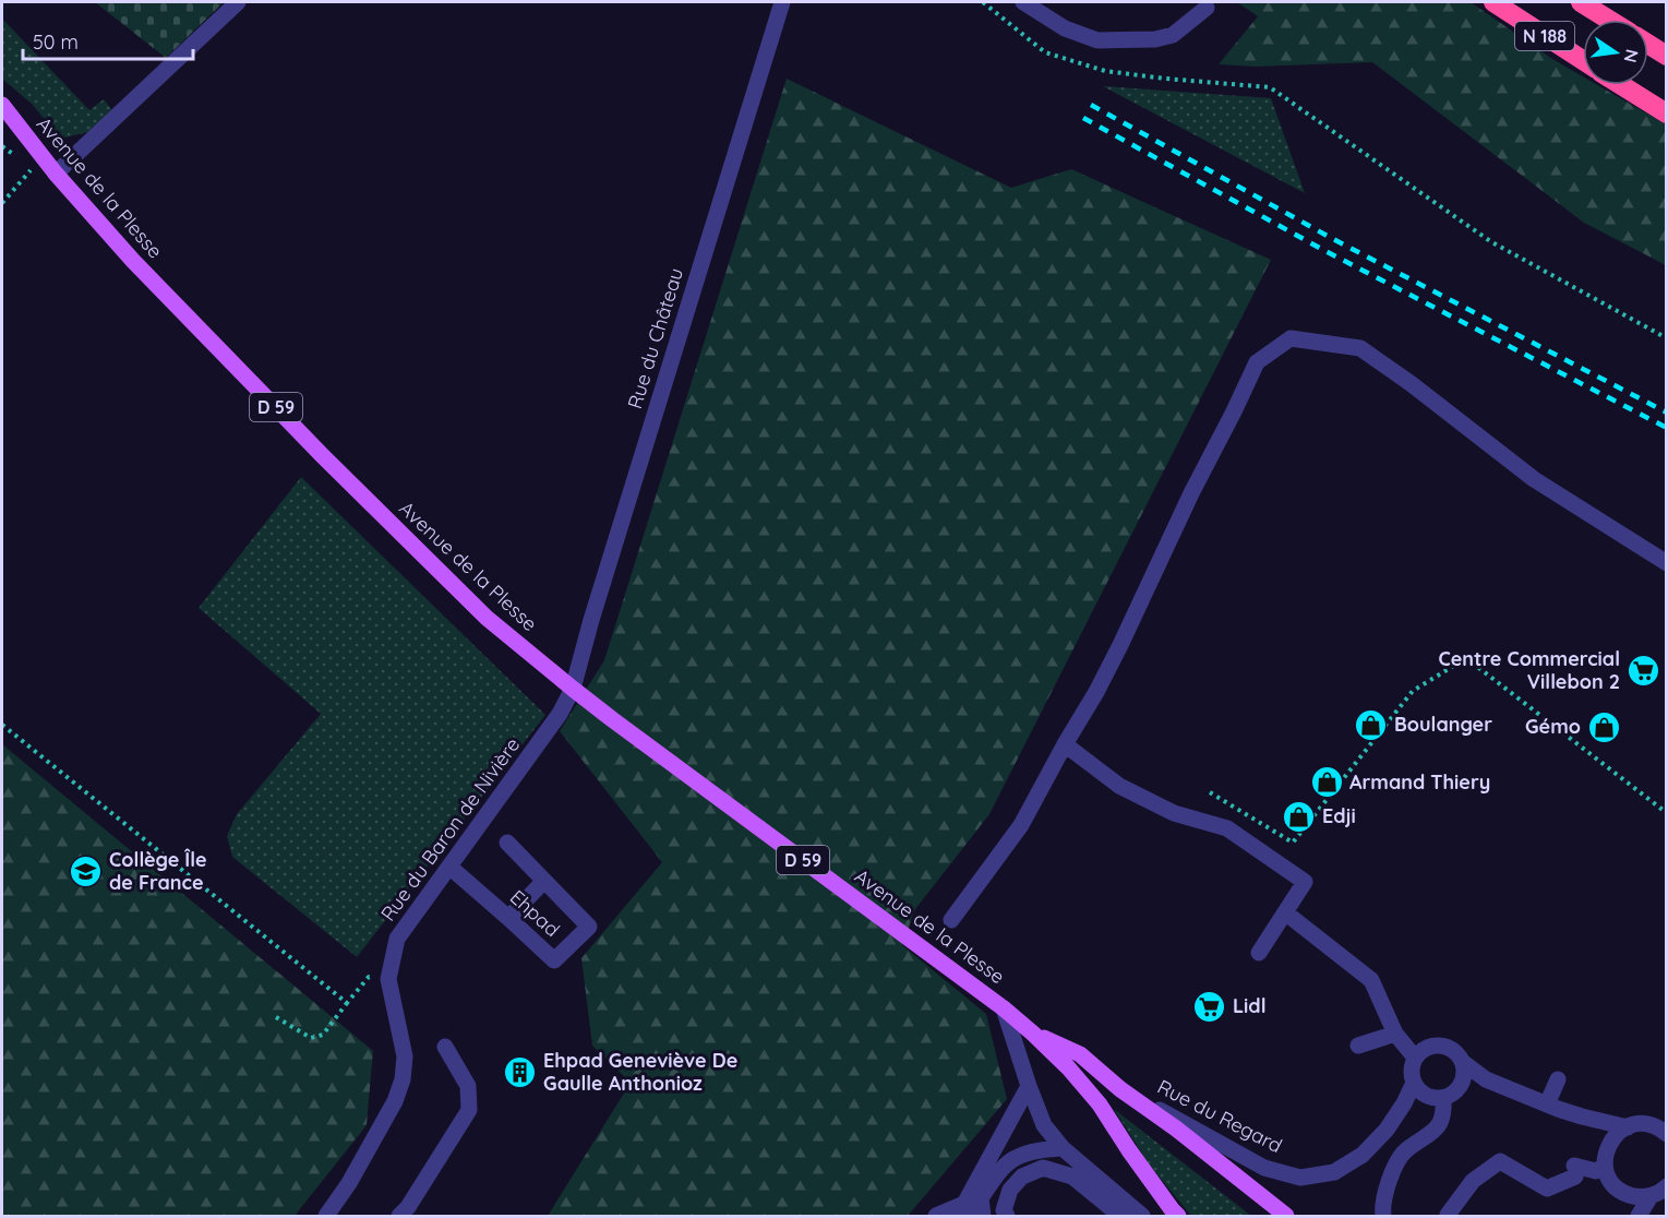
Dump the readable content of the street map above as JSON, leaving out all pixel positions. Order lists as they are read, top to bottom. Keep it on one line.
{"streets":{"highway":["N 188"],"main road":["Avenue de la Plesse","D 59"],"street":["Rue du Château","Rue du Baron de Nivière","Ehpad","Rue du Regard"]},"crossings":[["Avenue de la Plesse","Rue du Château"],["Avenue de la Plesse","Rue du Baron de Nivière"],["Avenue de la Plesse","Rue du Regard"],["Rue du Château","Rue du Baron de Nivière"],["Rue du Baron de Nivière","Ehpad"]],"places":{"supermarket":["Centre Commercial Villebon 2","Lidl"],"shop":["Boulanger","Gémo","Armand Thiery","Edji"],"school or university":["Collège Île de France"],"building":["Ehpad Geneviève De Gaulle Anthonioz"]},"scale_bar":"50 m","north":"right"}
